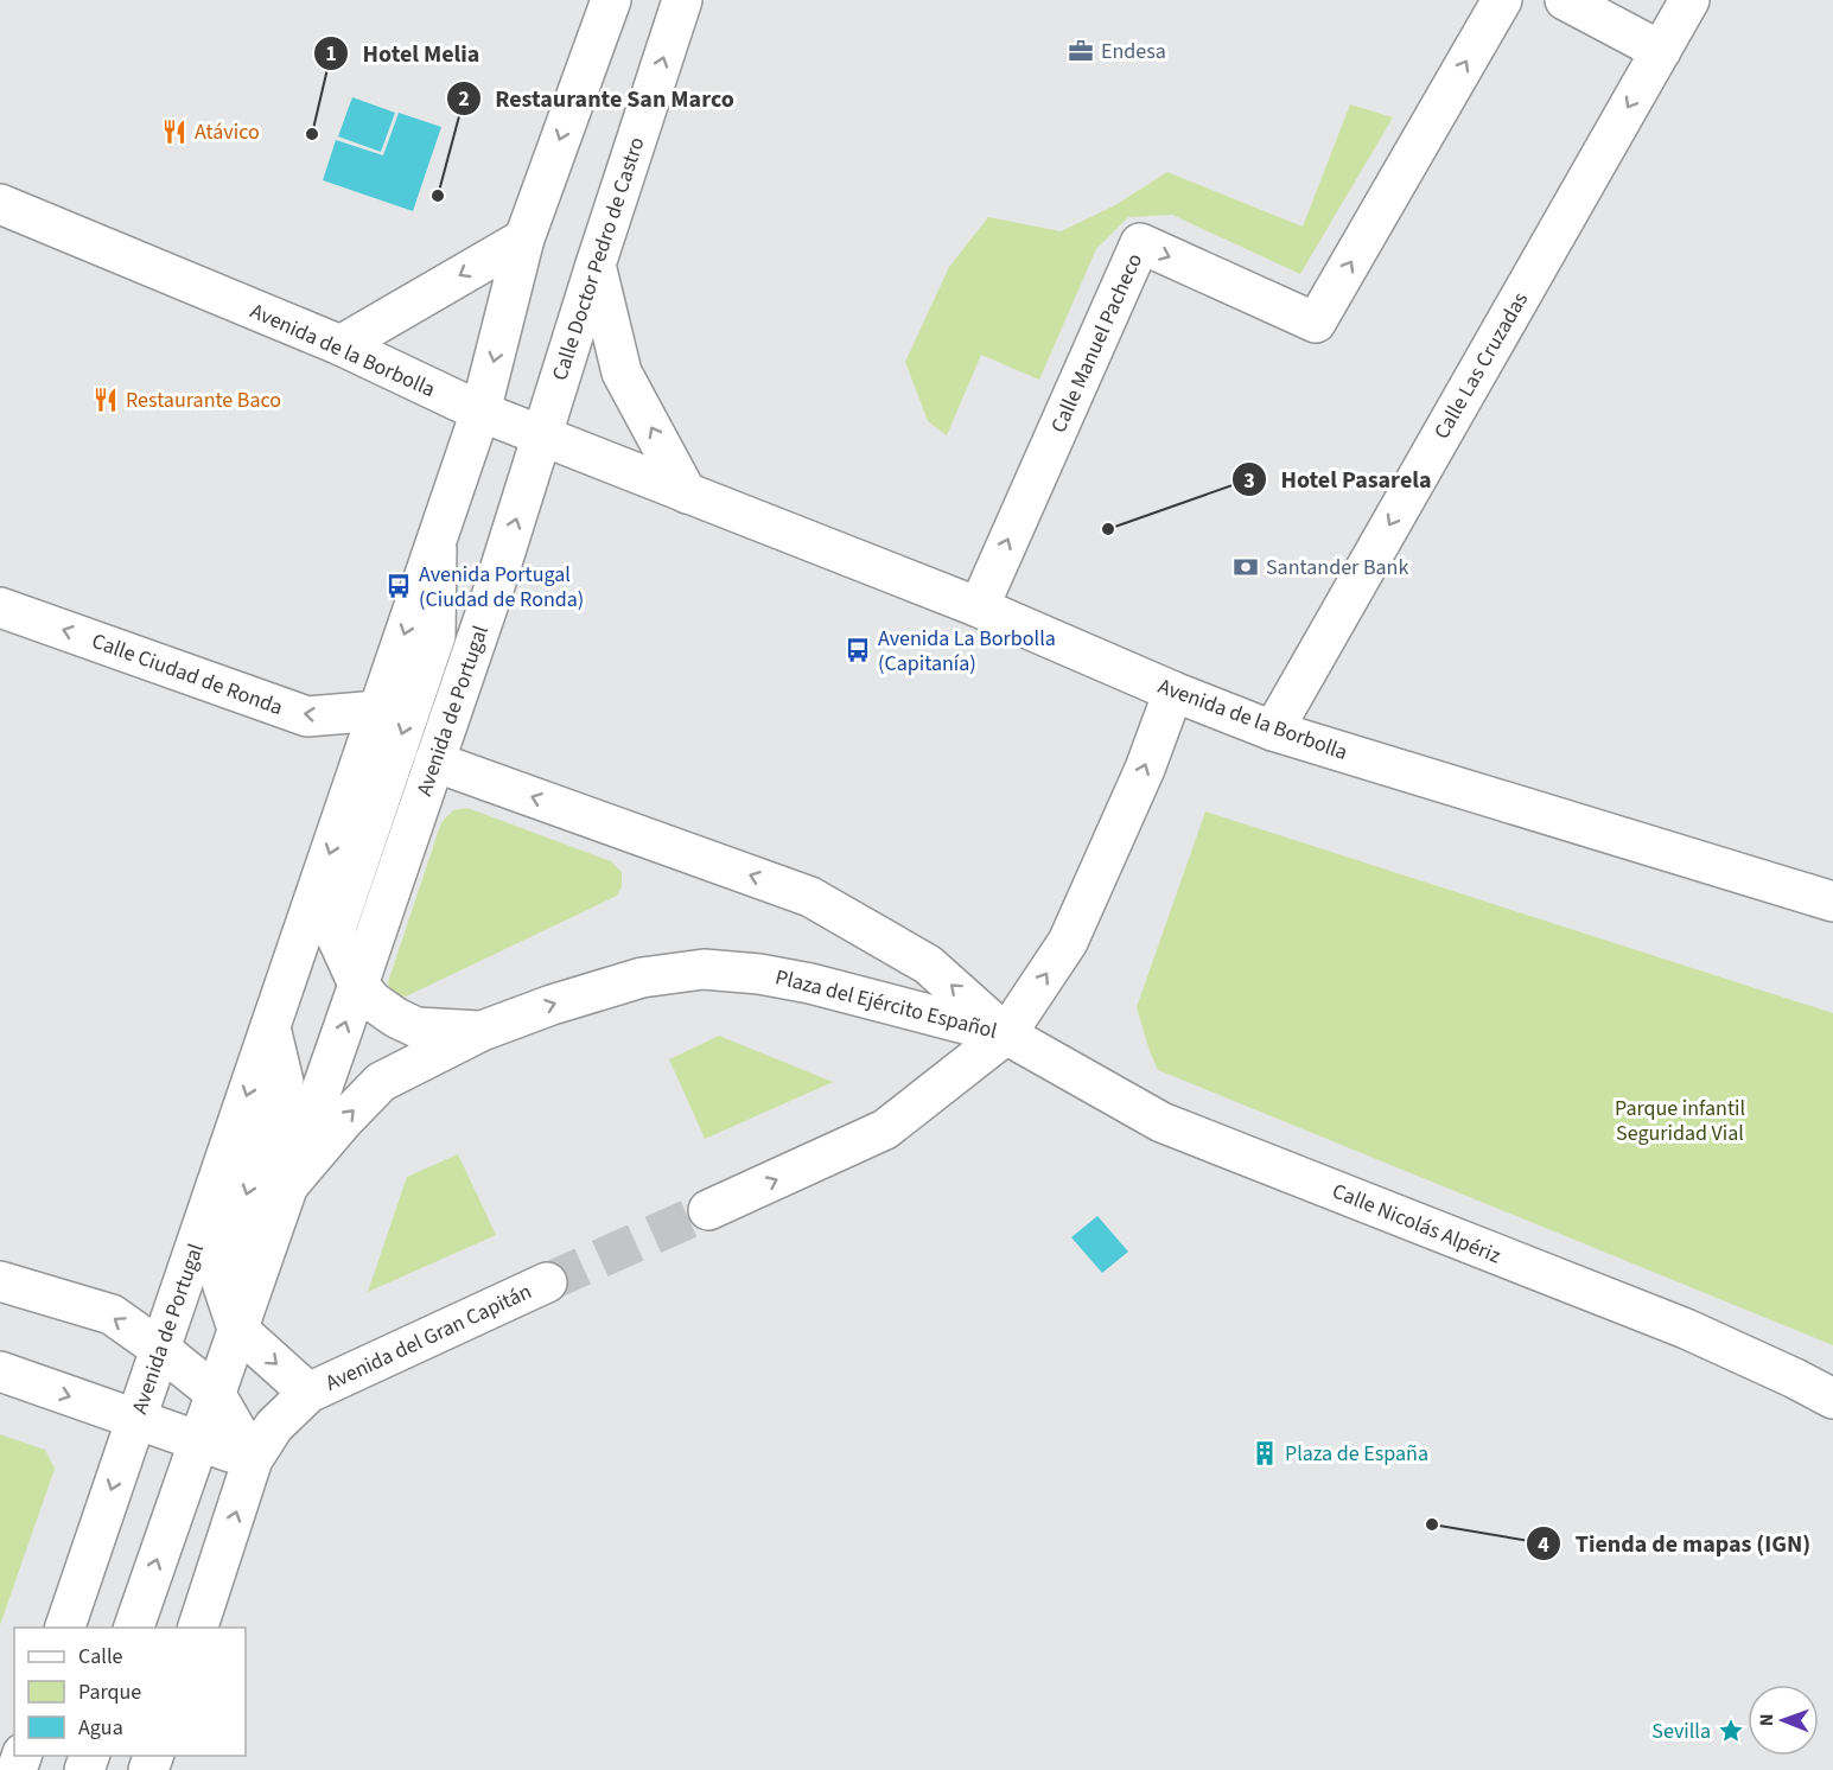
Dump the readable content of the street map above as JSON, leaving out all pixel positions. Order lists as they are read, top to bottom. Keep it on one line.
{"streets":{"street":["Calle Doctor Pedro de Castro","Calle Manuel Pacheco","Avenida de la Borbolla","Calle Las Cruzadas","Calle Ciudad de Ronda","Avenida de Portugal","Plaza del Ejército Español","Calle Nicolás Alpériz","Avenida del Gran Capitán"]},"crossings":[["Calle Doctor Pedro de Castro","Avenida de la Borbolla"],["Calle Doctor Pedro de Castro","Avenida de Portugal"],["Calle Manuel Pacheco","Avenida de la Borbolla"],["Avenida de la Borbolla","Calle Las Cruzadas"],["Avenida de la Borbolla","Avenida de Portugal"],["Calle Ciudad de Ronda","Avenida de Portugal"],["Avenida de Portugal","Plaza del Ejército Español"],["Avenida de Portugal","Avenida del Gran Capitán"],["Plaza del Ejército Español","Calle Nicolás Alpériz"]],"one_way":["Calle Manuel Pacheco","Calle Las Cruzadas","Calle Ciudad de Ronda"],"parks":["Parque infantil Seguridad Vial"],"places":{"office":["Endesa"],"restaurant":["Atávico","Restaurante Baco"],"other":["Hotel Melia","Restaurante San Marco","Hotel Pasarela","Tienda de mapas (IGN)"],"bank":["Santander Bank"],"bus stop":["Avenida Portugal (Ciudad de Ronda)","Avenida La Borbolla (Capitanía)"],"building":["Plaza de España"],"place":["Sevilla"]},"legend":["Calle","Parque","Agua"],"north":"left"}
